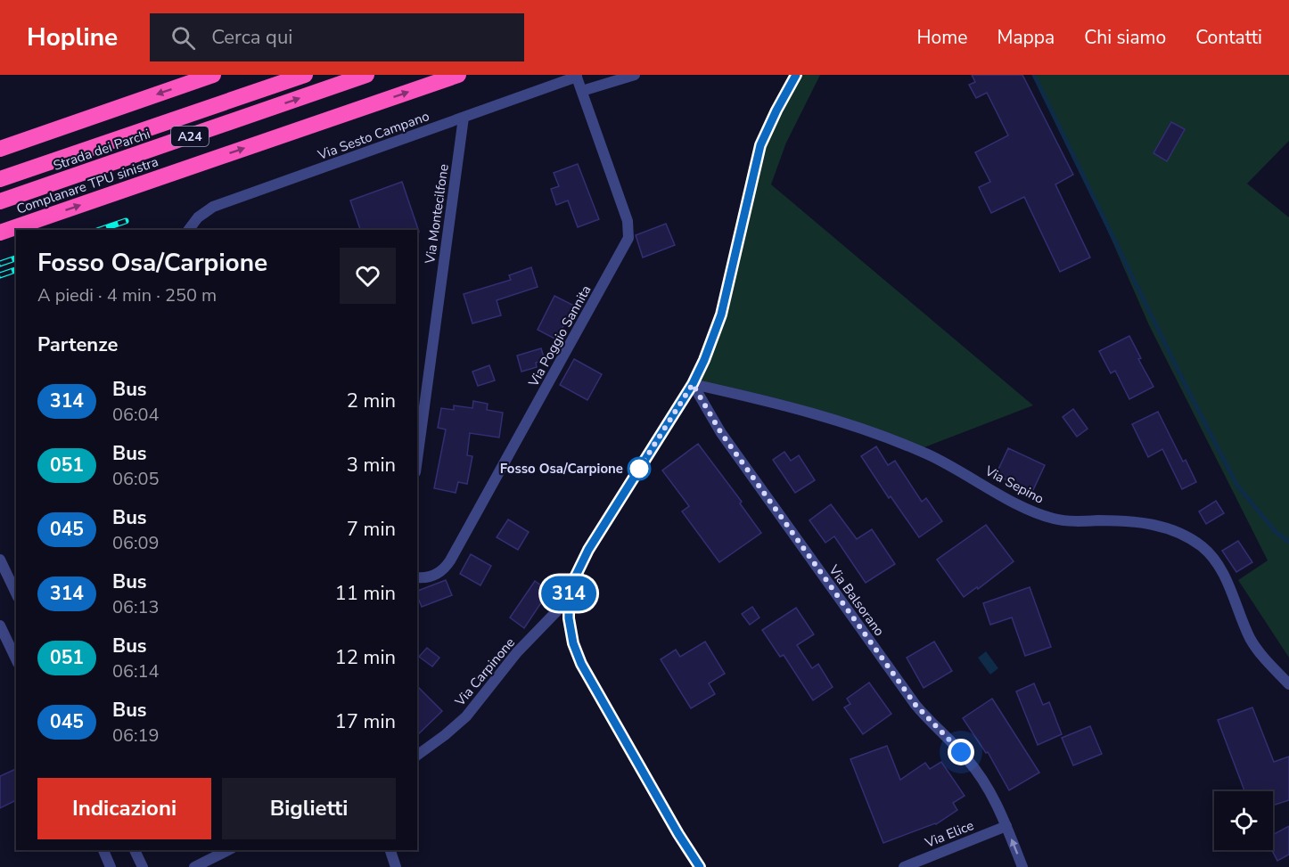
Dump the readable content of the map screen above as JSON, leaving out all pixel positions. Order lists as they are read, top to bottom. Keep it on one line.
{"streets":{"highway":["A24","Strada dei Parchi","Complanare TPU sinistra"],"street":["Via Sesto Campano","Via Montecilfone","Via Poggio Sannita","Via Sepino","Via Balsorano","Via Carpinone","Via Elice"]},"crossings":[["Via Sesto Campano","Via Montecilfone"],["Via Sesto Campano","Via Poggio Sannita"],["Via Sepino","Via Balsorano"],["Via Balsorano","Via Elice"]],"places":["Fosso Osa/Carpione"],"lines":["bus line 314"],"page":{"header":"Hopline","search":"Cerca qui","nav":["Home","Mappa","Chi siamo","Contatti"],"on_map":"314","heading":[["Fosso Osa/Carpione","A piedi · 4 min · 250 m"],"Partenze"],"list":[{"mark":"314","name":"Bus","note":"06:04","value":"2 min"},{"mark":"051","name":"Bus","note":"06:05","value":"3 min"},{"mark":"045","name":"Bus","note":"06:09","value":"7 min"},{"mark":"314","name":"Bus","note":"06:13","value":"11 min"},{"mark":"051","name":"Bus","note":"06:14","value":"12 min"},{"mark":"045","name":"Bus","note":"06:19","value":"17 min"}],"buttons":["Indicazioni","Biglietti"]}}
